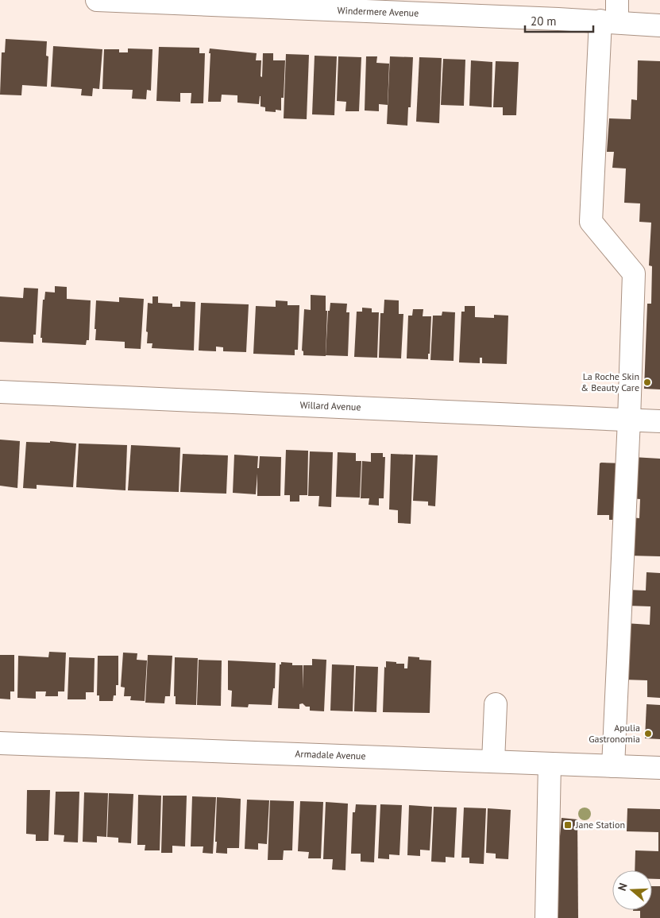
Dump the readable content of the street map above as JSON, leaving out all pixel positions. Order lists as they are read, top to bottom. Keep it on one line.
{"streets":{"street":["Windermere Avenue","Willard Avenue","Armadale Avenue"]},"places":{"other":["La Roche Skin & Beauty Care","Apulia Gastronomia"],"transit":["Jane Station"]},"scale_bar":"20 m","north":"left"}
